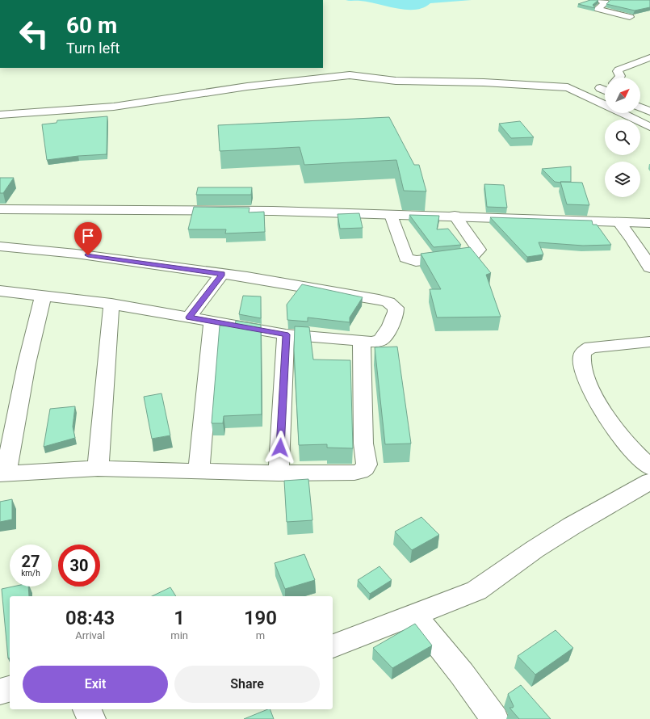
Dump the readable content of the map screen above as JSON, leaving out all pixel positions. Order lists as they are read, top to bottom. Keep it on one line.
{"north":"top right","page":{"turn":["60 m","Turn left"],"speed":"27 km/h","limit":"30","eta":["08:43","Arrival","1","min","190","m"],"buttons":["Exit","Share"]}}
